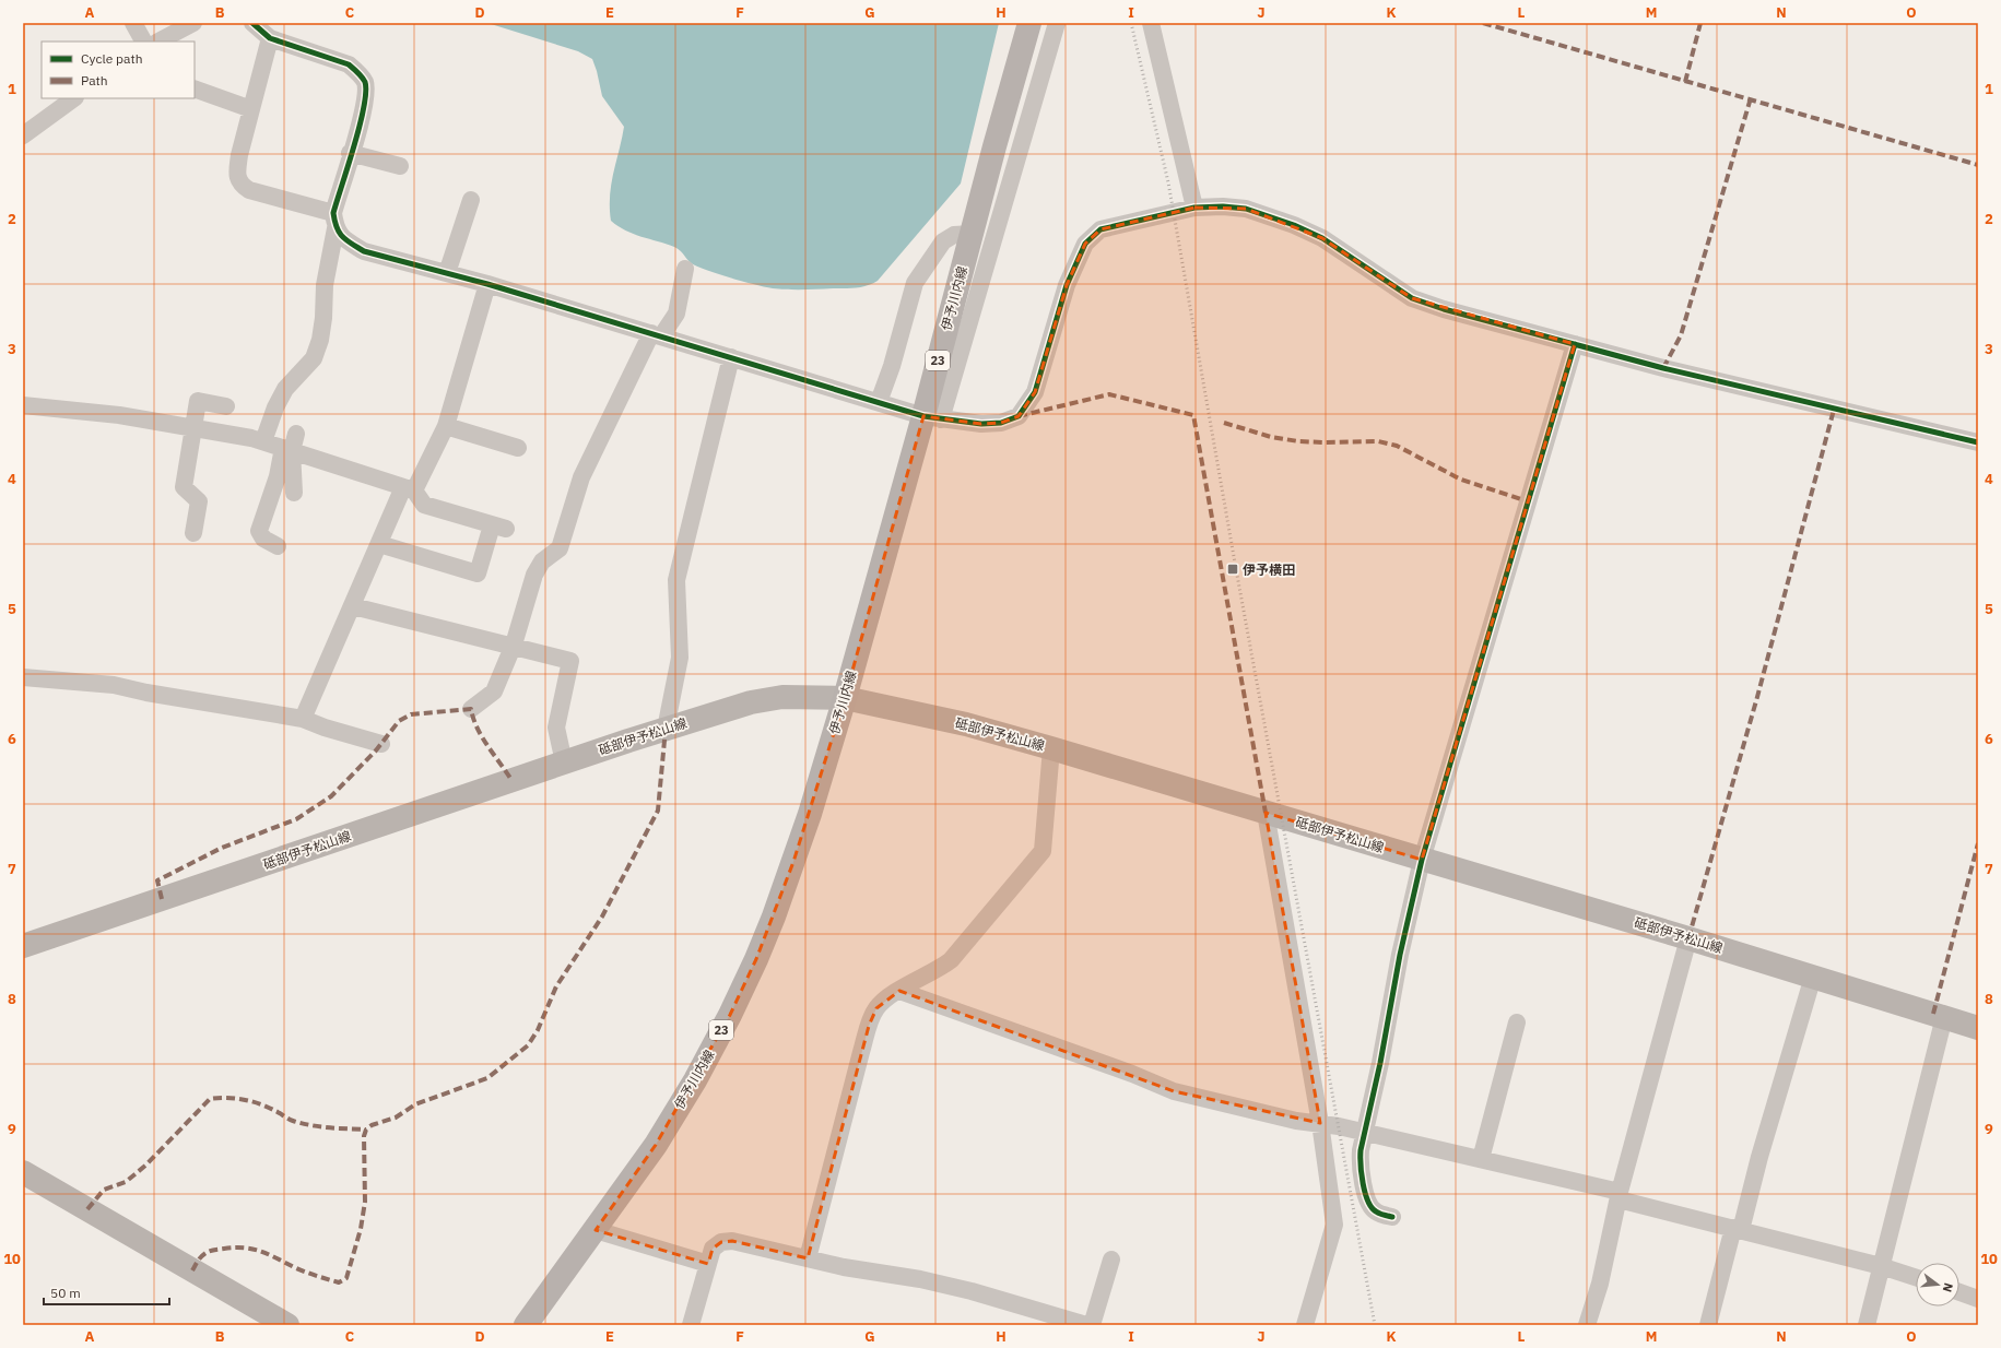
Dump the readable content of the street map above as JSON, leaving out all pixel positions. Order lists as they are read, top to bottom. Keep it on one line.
{"streets":{"main road":["伊予川内線","23","砥部伊予松山線"]},"crossings":[["伊予川内線","砥部伊予松山線"]],"places":{"transit":["伊予横田"]},"legend":["Cycle path","Path"],"scale_bar":"50 m","north":"right","grid":{"columns":["A","B","C","D","E","F","G","H","I","J","K","L","M","N","O"],"rows":["1","2","3","4","5","6","7","8","9","10"]}}
